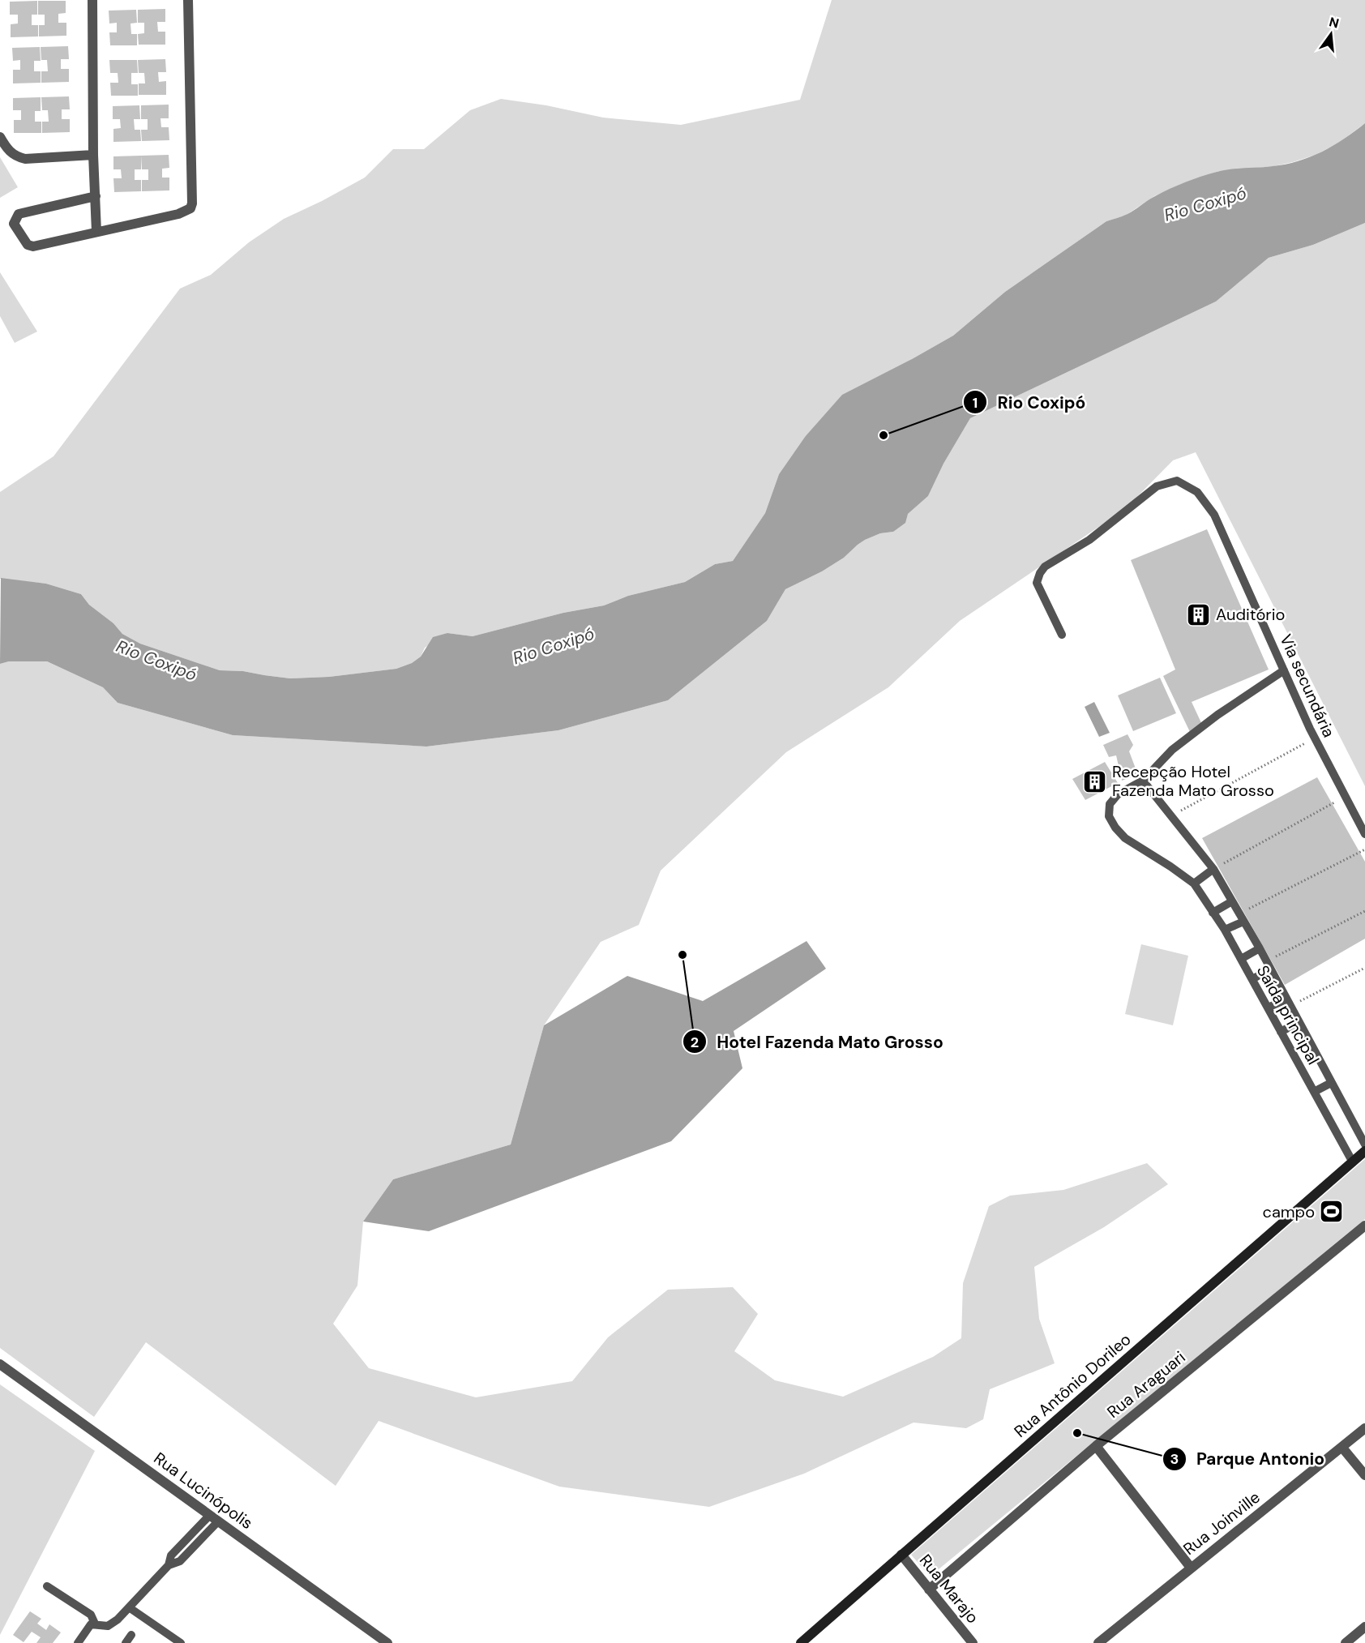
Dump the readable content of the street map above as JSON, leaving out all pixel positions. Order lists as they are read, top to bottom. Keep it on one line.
{"streets":{"street":["Rua Araguari","Rua Antônio Dorileo","Rua Lucinópolis","Rua Joinville","Rua Marajo"],"lane":["Via secundária","Saída principal"]},"crossings":[["Saída principal","Rua Antônio Dorileo"],["Rua Araguari","Rua Marajo"],["Rua Antônio Dorileo","Rua Marajo"]],"water":["Rio Coxipó"],"places":{"other":["Rio Coxipó","Hotel Fazenda Mato Grosso","Parque Antonio"],"building":["Auditório","Recepção Hotel Fazenda Mato Grosso"],"sports":["campo"]},"north":"top"}
